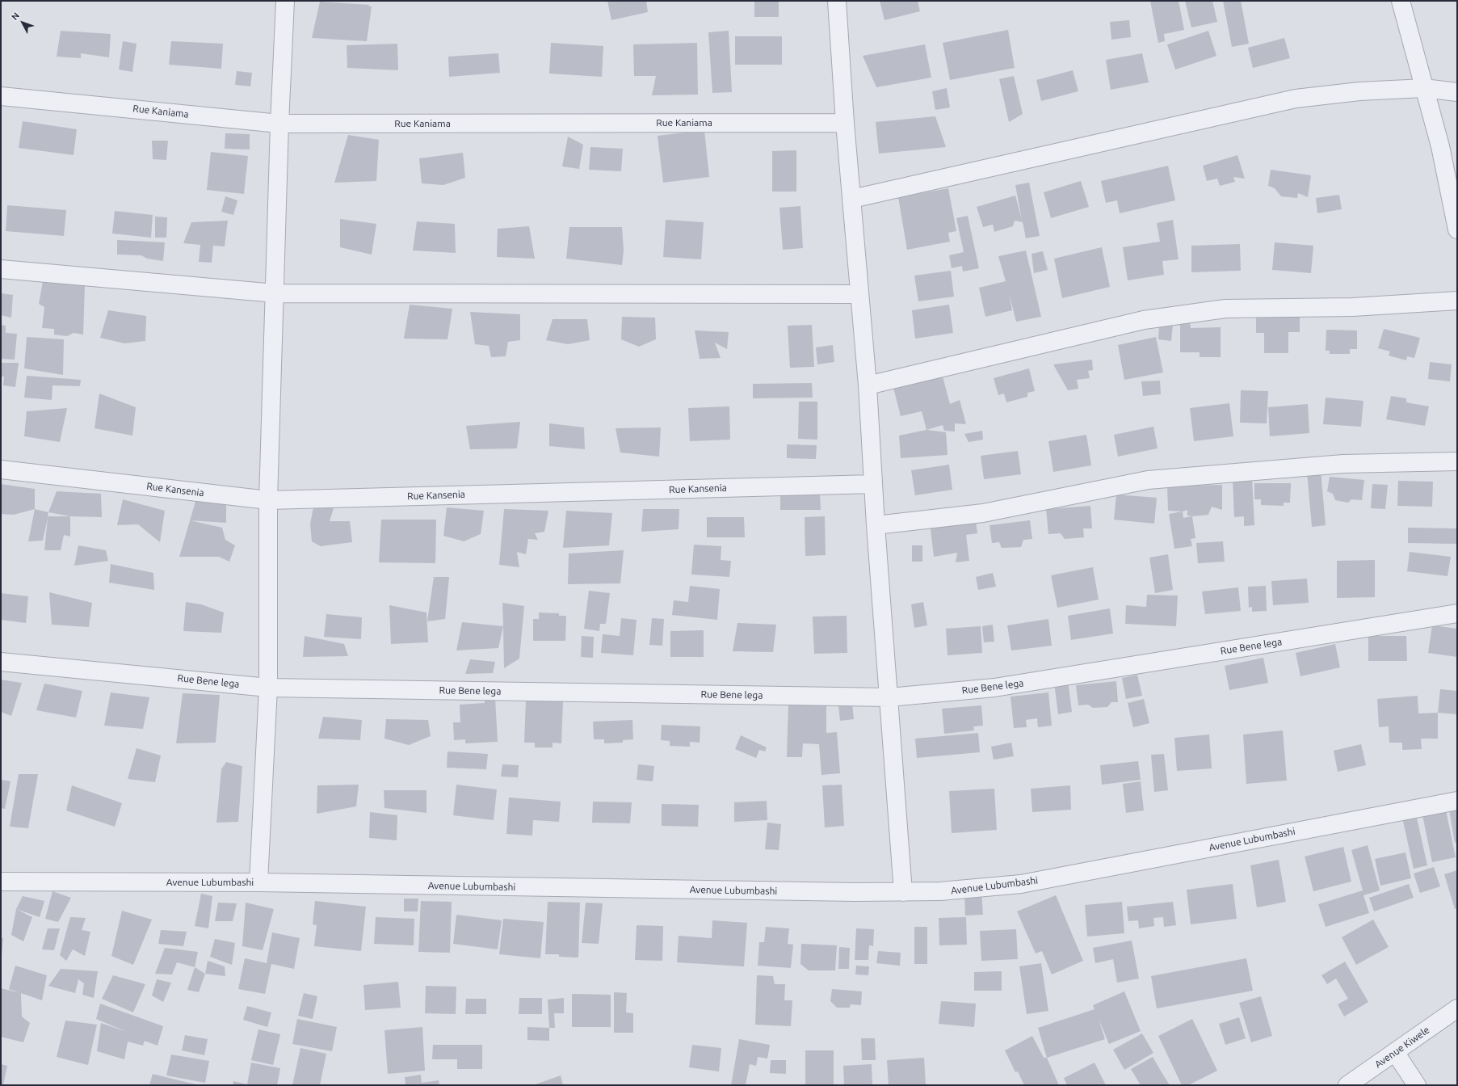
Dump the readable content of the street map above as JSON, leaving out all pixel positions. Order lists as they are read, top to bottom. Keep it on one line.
{"streets":{"street":["Rue Kaniama","Rue Kansenia","Rue Bene lega","Avenue Lubumbashi","Avenue Kiwele"]},"north":"top left"}
